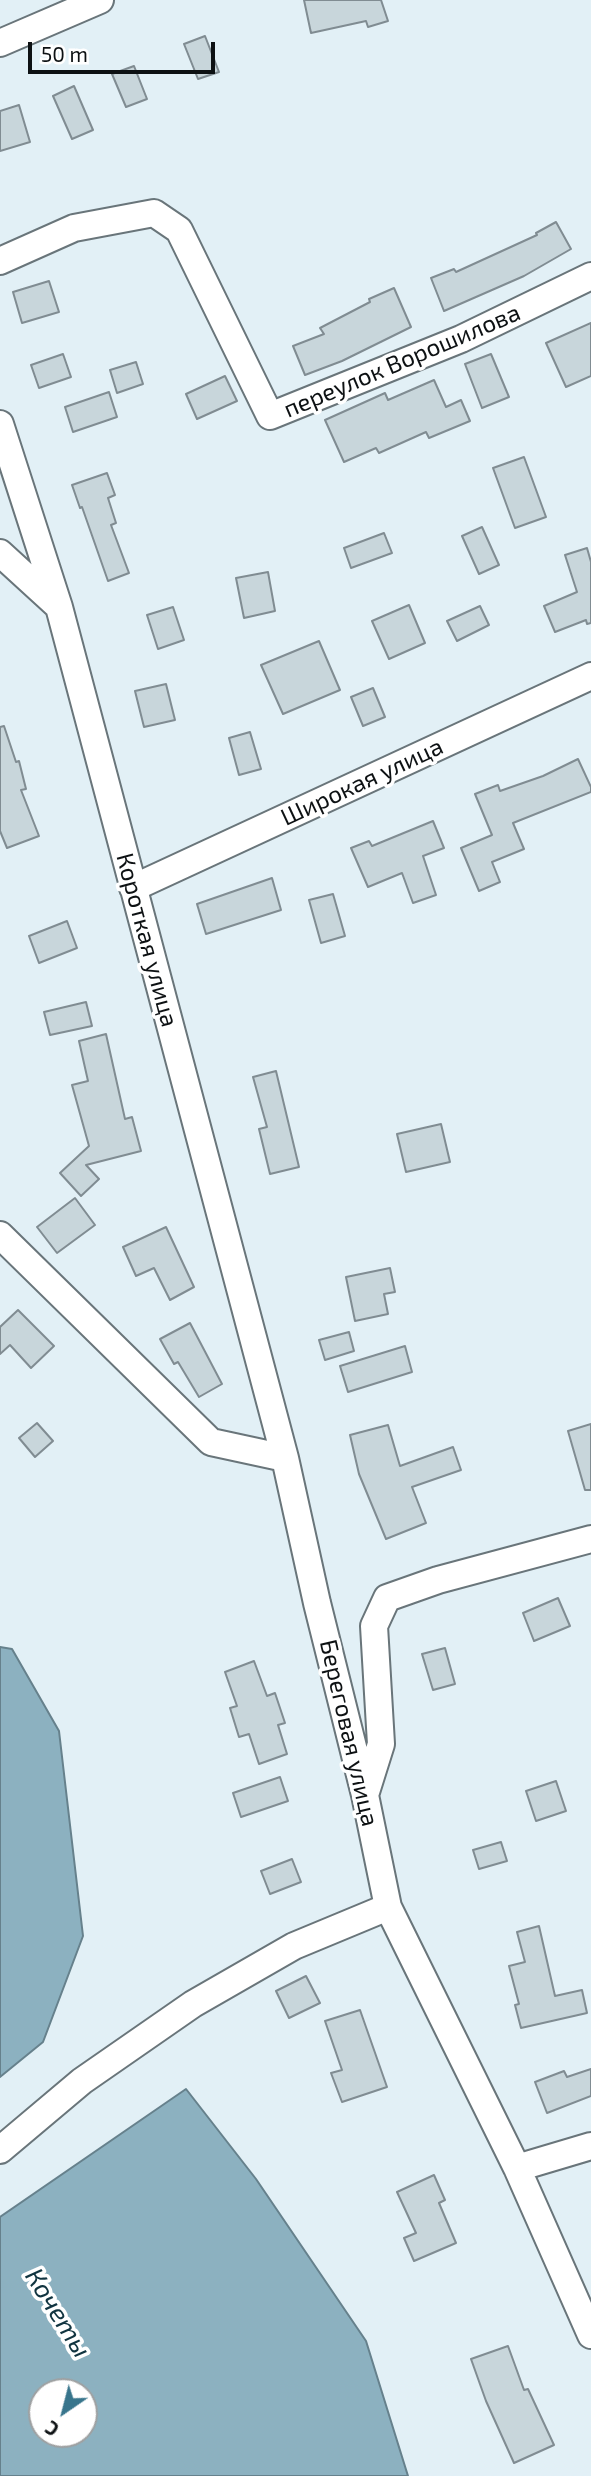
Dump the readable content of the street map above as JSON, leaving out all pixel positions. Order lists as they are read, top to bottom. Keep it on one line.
{"streets":{"street":["переулок Ворошилова","Широкая улица","Короткая улица","Береговая улица"]},"crossings":[["Широкая улица","Короткая улица"],["Короткая улица","Береговая улица"]],"water":["Кочеты"],"scale_bar":"50 m","north":"bottom left"}
